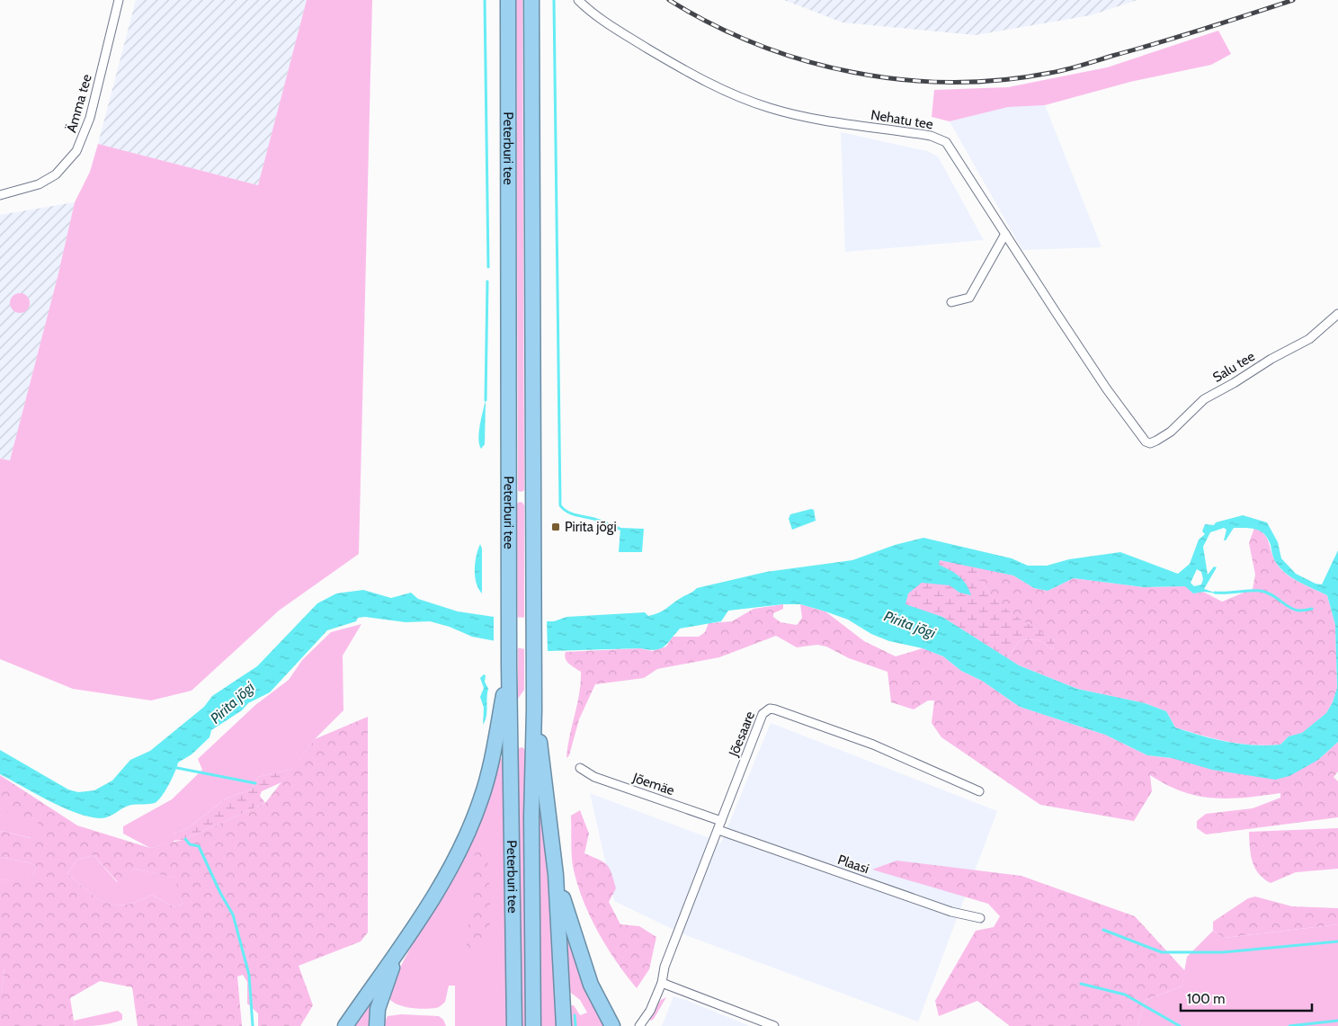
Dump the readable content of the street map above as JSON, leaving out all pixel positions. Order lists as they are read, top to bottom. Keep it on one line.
{"streets":{"highway":["Peterburi tee"],"street":["Ämma tee","Nehatu tee","Salu tee","Jõesaare","Jõemäe","Plaasi"]},"crossings":[["Nehatu tee","Salu tee"],["Jõesaare","Jõemäe"],["Jõesaare","Plaasi"]],"water":["Pirita jõgi"],"places":{"transit":["Pirita jõgi"]},"scale_bar":"100 m"}
